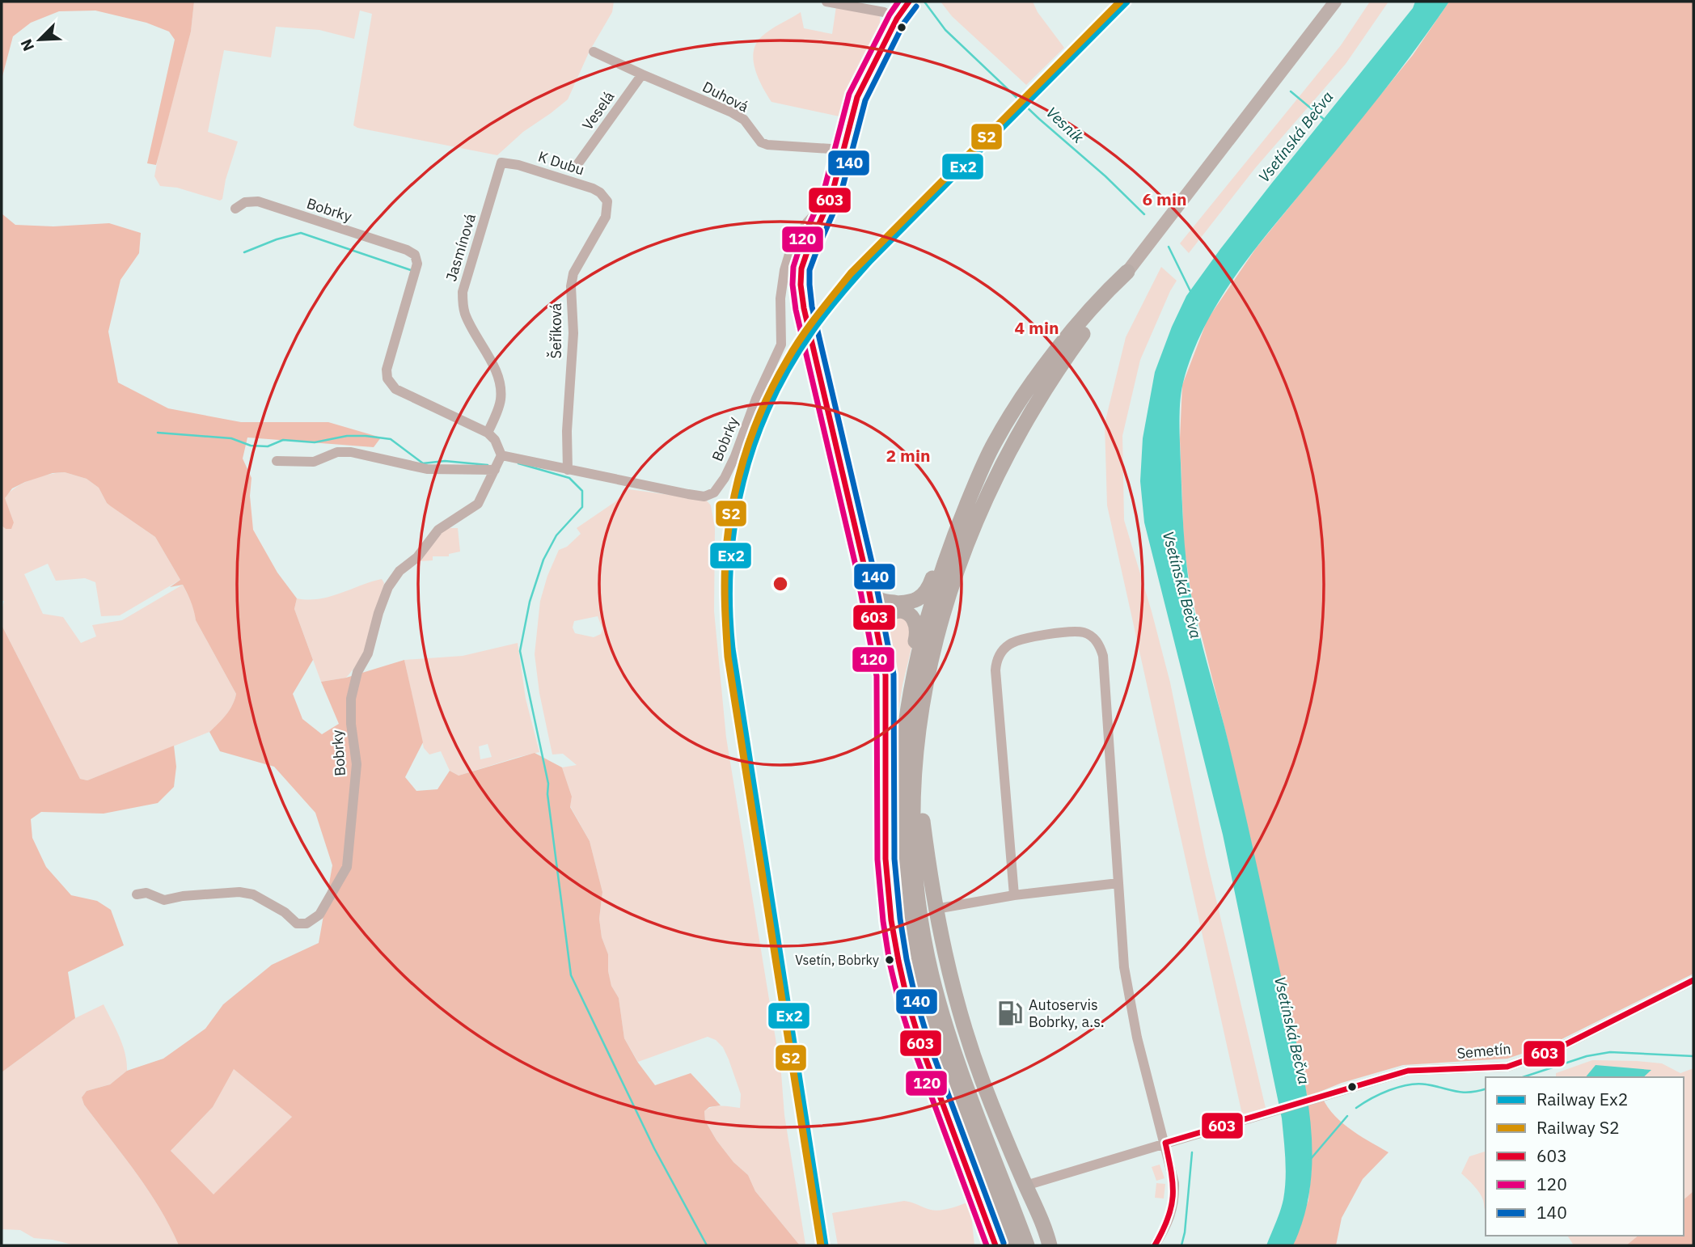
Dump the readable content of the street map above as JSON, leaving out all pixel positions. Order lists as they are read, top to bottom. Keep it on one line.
{"streets":{"street":["Duhová","Veselá","K Dubu","Bobrky","Jasmínová","Šeříková","Semetín"]},"crossings":[["Duhová","Veselá"],["Duhová","Bobrky"],["K Dubu","Jasmínová"],["K Dubu","Šeříková"],["Bobrky","Jasmínová"],["Bobrky","Šeříková"]],"water":["Vesník","Vsetínská Bečva"],"places":{"other":["Vsetín, Bobrky"],"fuel station":["Autoservis Bobrky, a.s."]},"lines":["rail line Ex2","rail line S2","transit line 603","transit line 120","transit line 140"],"legend":["Railway Ex2","Railway S2","603","120","140"],"north":"bottom left","rings":["6 min","4 min","2 min"]}
